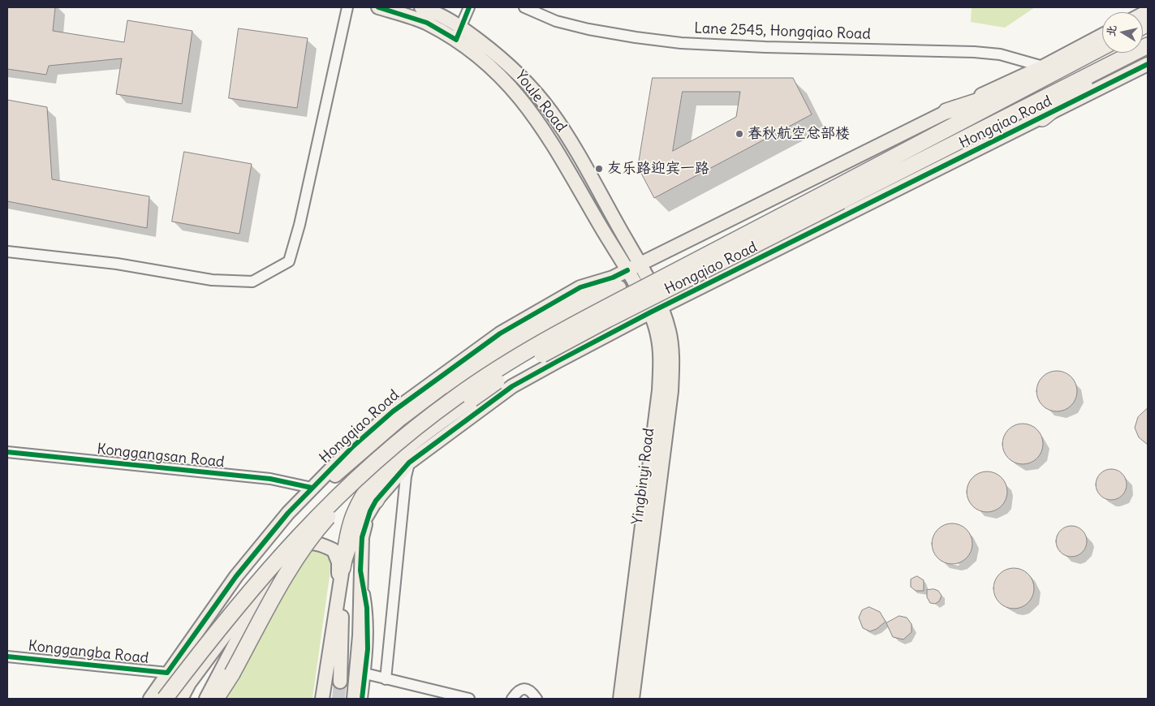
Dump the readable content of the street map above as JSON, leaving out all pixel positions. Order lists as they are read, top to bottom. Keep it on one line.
{"streets":{"main road":["Youle Road","Hongqiao Road","Yingbinyi Road"],"street":["Lane 2545, Hongqiao Road","Konggangsan Road","Konggangba Road"]},"crossings":[["Youle Road","Hongqiao Road"],["Youle Road","Yingbinyi Road"],["Hongqiao Road","Konggangsan Road"],["Hongqiao Road","Yingbinyi Road"],["Hongqiao Road","Konggangba Road"]],"places":["春秋航空总部楼","友乐路迎宾一路"],"north":"left"}
